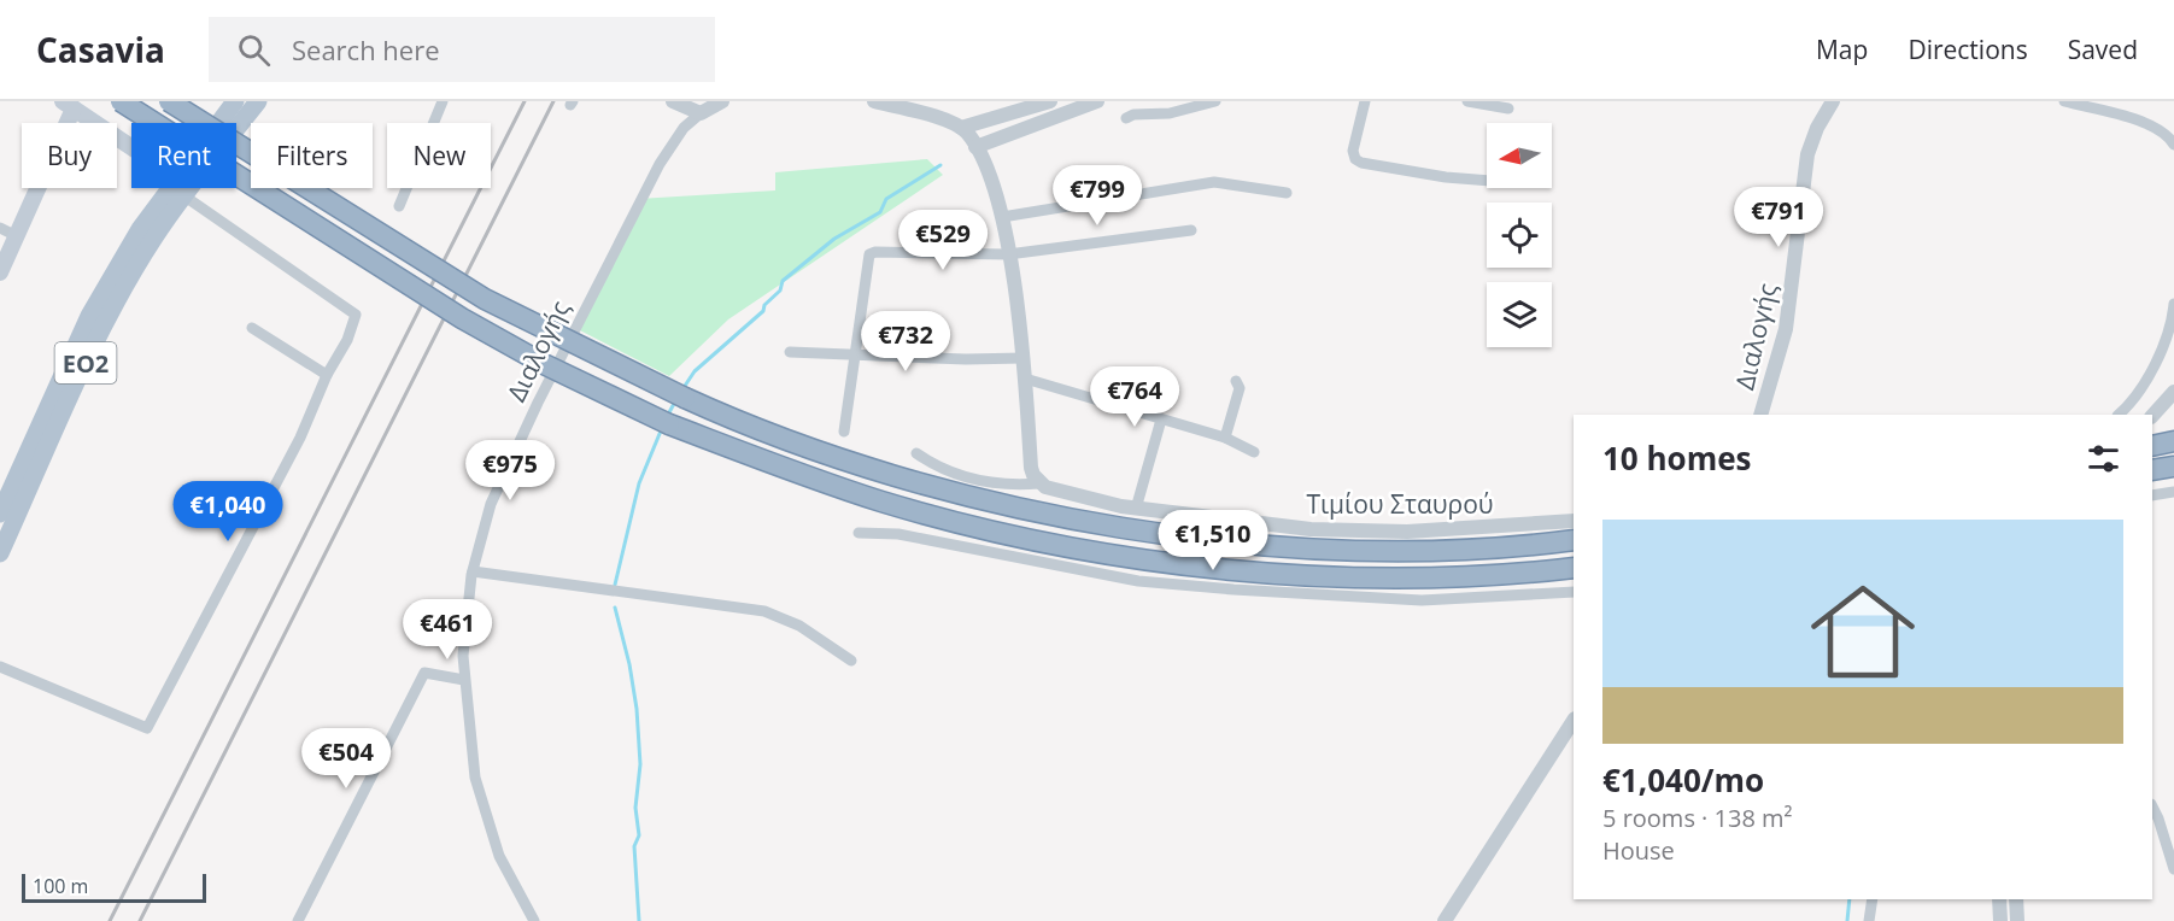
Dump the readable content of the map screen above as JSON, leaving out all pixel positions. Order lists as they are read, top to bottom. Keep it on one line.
{"streets":{"main road":["ΕΟ2"],"street":["Διαλογής","Τιμίου Σταυρού"]},"scale_bar":"100 m","north":"left","page":{"header":"Casavia","search":"Search here","nav":["Map","Directions","Saved"],"chip":["Buy","Rent","Filters","New"],"price":["€799","€791","€529","€732","€764","€975","€1,040","€1,510","€461","€504"],"heading":"10 homes","list":[{"name":"€1,040/mo","note":"5 rooms · 138 m² · House"}],"scale":"100 m"}}
